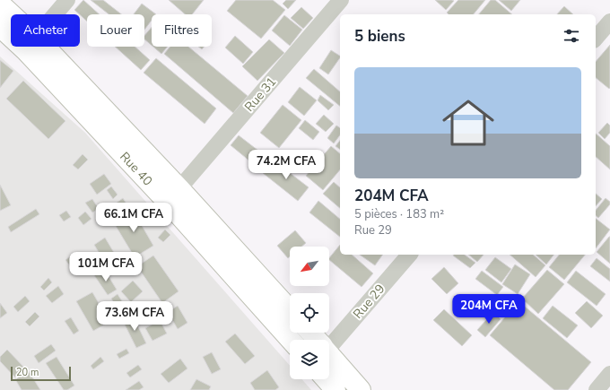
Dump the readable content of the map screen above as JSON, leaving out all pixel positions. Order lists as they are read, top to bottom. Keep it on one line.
{"streets":{"main road":["Rue 40"],"street":["Rue 31","Rue 29"]},"crossings":[["Rue 31","Rue 40"]],"scale_bar":"20 m","north":"bottom left","page":{"chip":["Acheter","Louer","Filtres"],"heading":"5 biens","list":[{"name":"204M CFA","note":"5 pièces · 183 m² · Rue 29"}],"price":["74.2M CFA","66.1M CFA","101M CFA","204M CFA","73.6M CFA"],"scale":"20 m"}}
